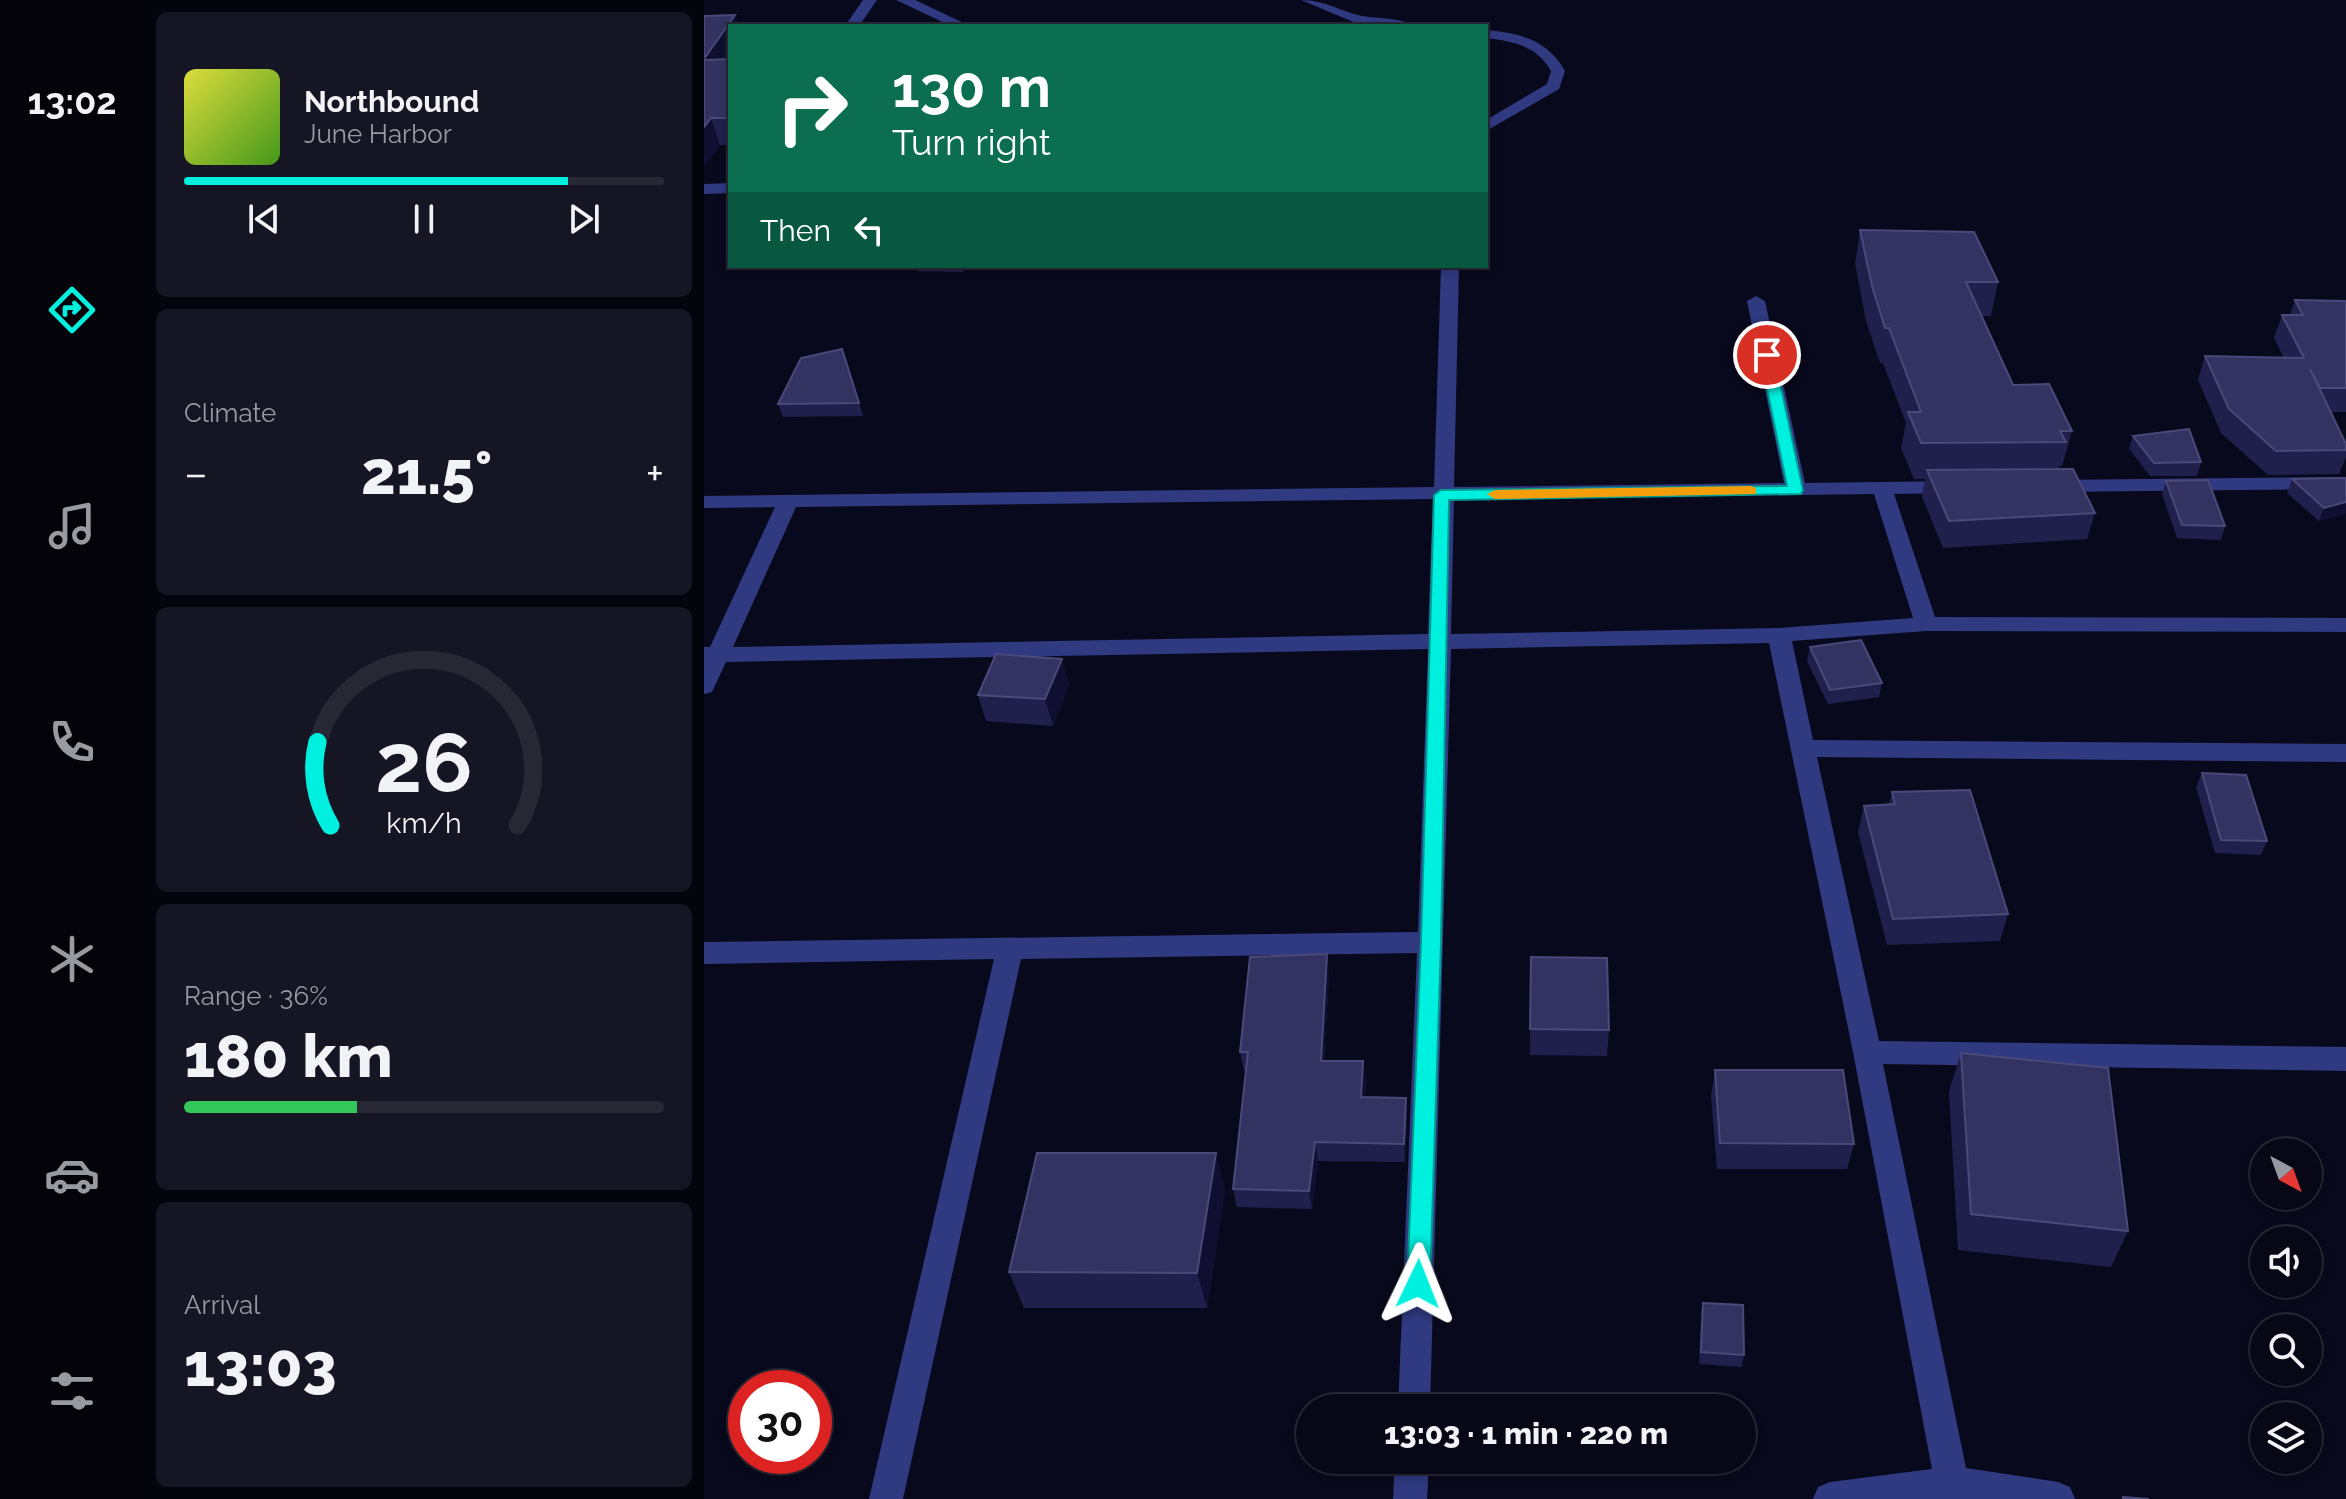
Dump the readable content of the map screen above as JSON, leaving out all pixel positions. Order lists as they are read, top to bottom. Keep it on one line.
{"north":"bottom right","page":{"tabs":"13:02","turn":["130 m","Turn right"],"song":["Northbound","June Harbor"],"then":"Then","tile":["Climate",["Range · 36%","180 km"],["Arrival","13:03"]],"heat":["−","21.5°","+"],"limit":"30","trip":"13:03 · 1 min · 220 m","gauge":["26","km/h"]}}
